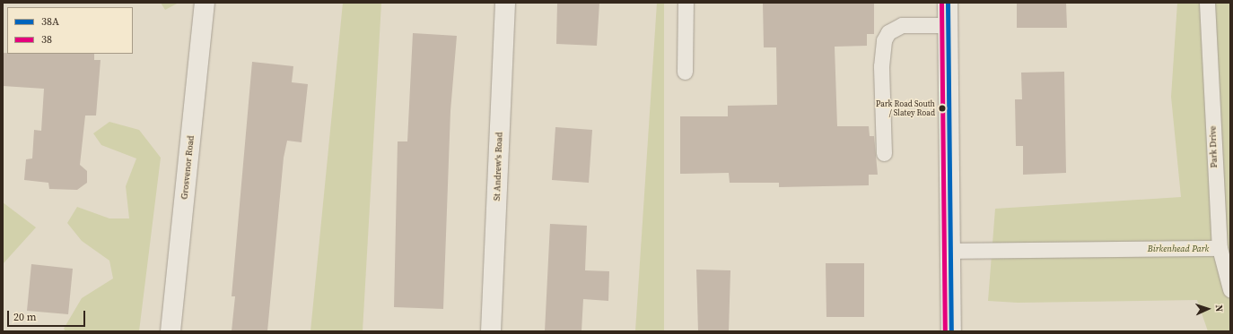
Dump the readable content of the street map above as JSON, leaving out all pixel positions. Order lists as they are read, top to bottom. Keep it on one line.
{"streets":{"street":["St Andrew's Road","Grosvenor Road"],"lane":["Park Drive"]},"parks":["Birkenhead Park"],"places":["Park Road South / Slatey Road"],"lines":["transit line 38A","transit line 38"],"legend":["38A","38"],"scale_bar":"20 m","north":"right"}
